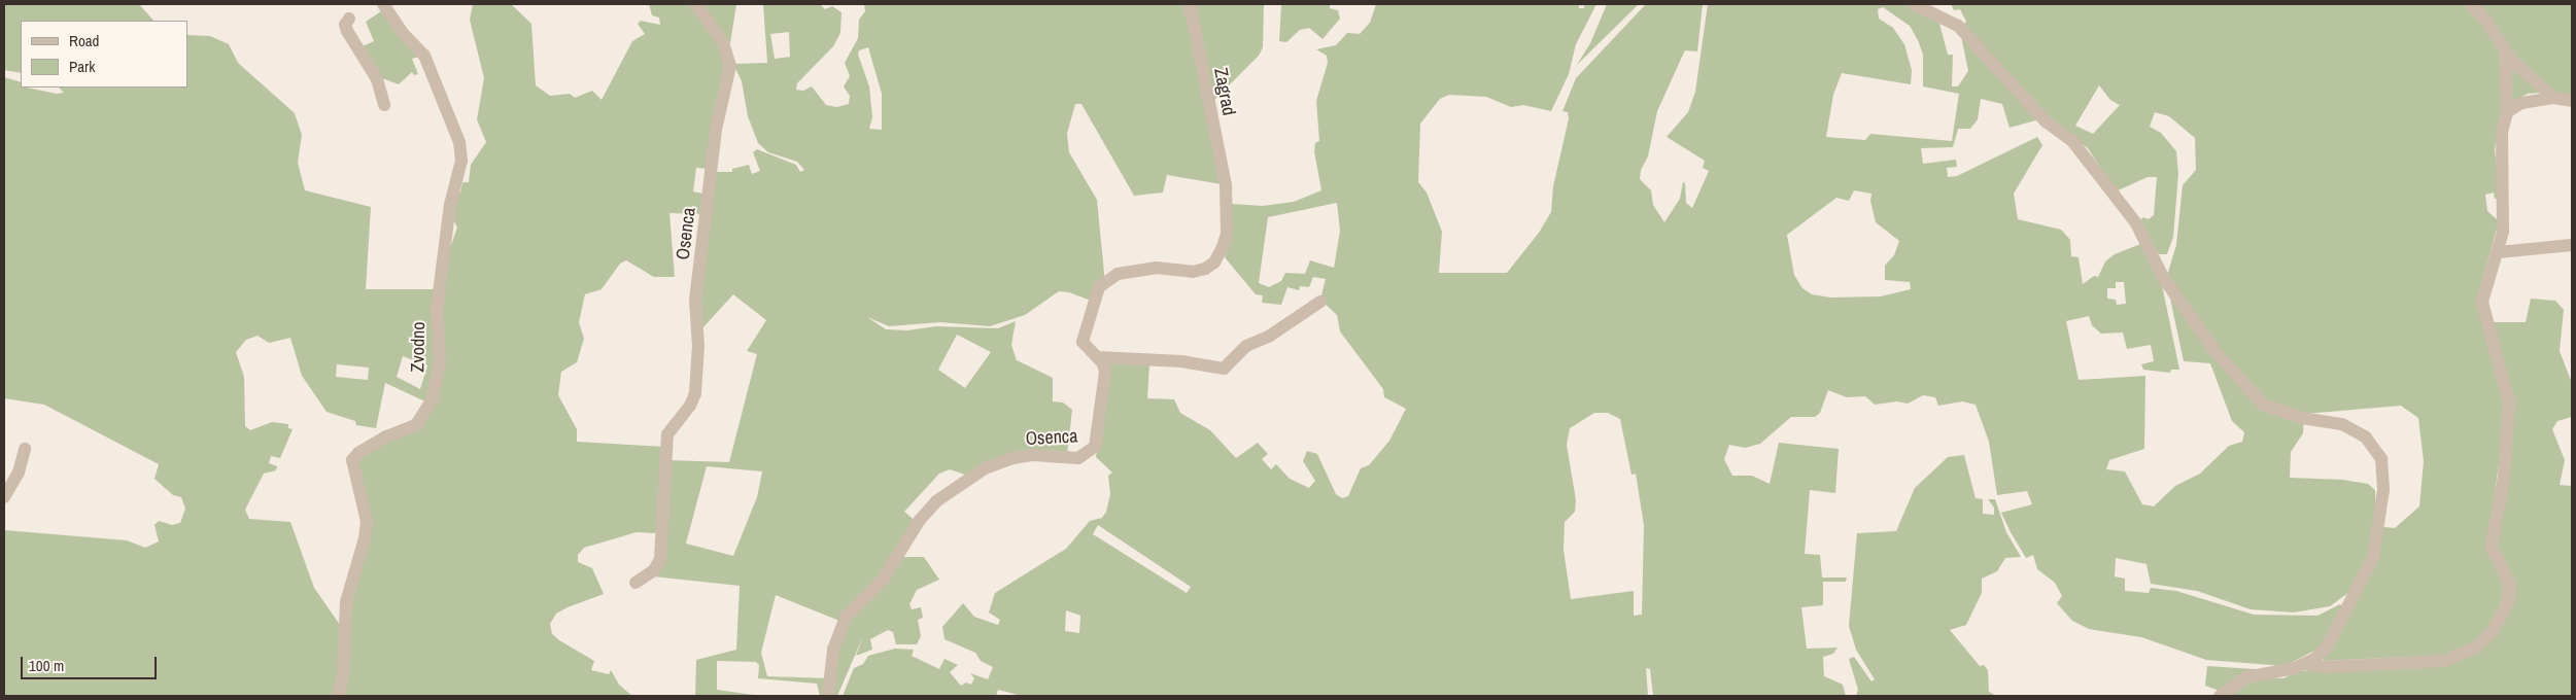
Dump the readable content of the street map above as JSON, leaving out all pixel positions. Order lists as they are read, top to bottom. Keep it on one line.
{"streets":{"street":["Zagrad","Osenca","Zvodno"]},"crossings":[["Zagrad","Osenca"]],"legend":["Road","Park"],"scale_bar":"100 m"}
